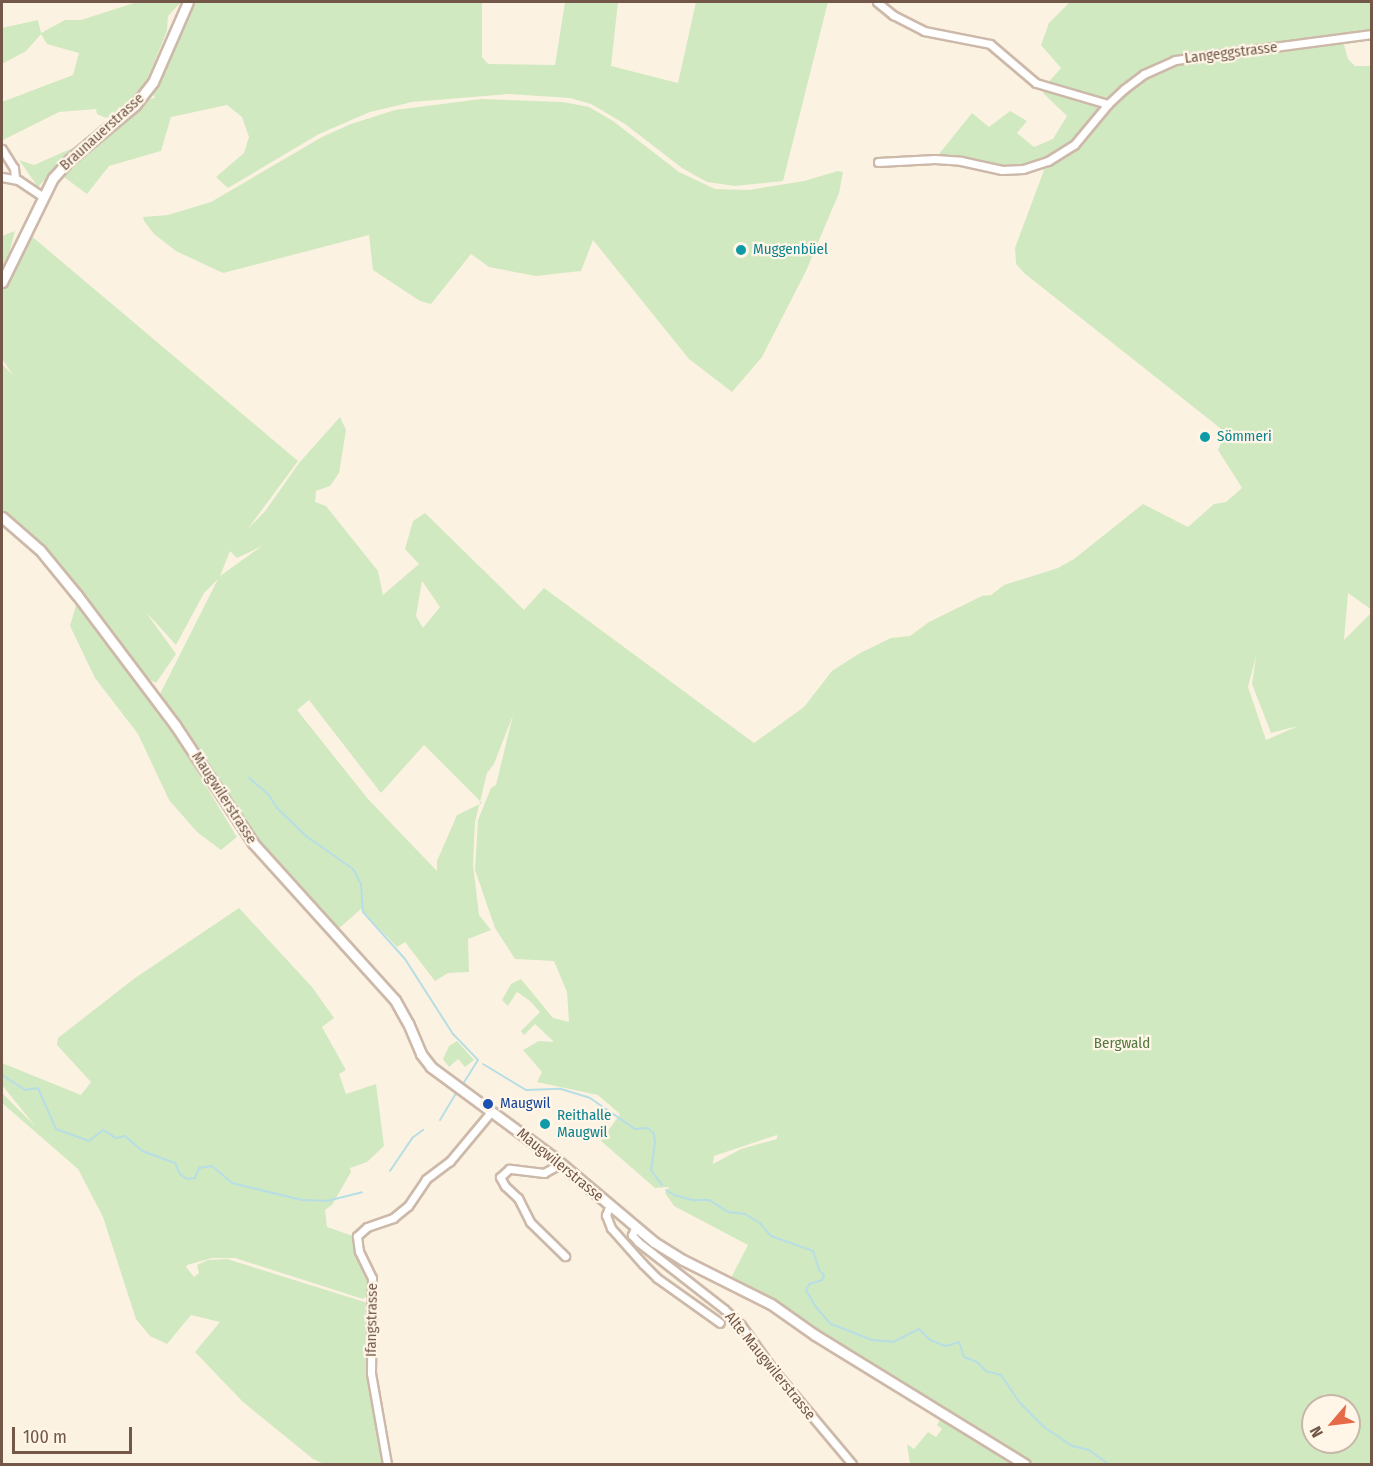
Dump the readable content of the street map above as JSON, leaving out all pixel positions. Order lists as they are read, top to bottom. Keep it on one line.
{"streets":{"street":["Langeggstrasse","Braunauerstrasse","Maugwilerstrasse","Ifangstrasse","Alte Maugwilerstrasse"]},"crossings":[["Maugwilerstrasse","Ifangstrasse"],["Maugwilerstrasse","Alte Maugwilerstrasse"]],"parks":["Bergwald"],"places":["Muggenbüel","Sömmeri","Maugwil","Reithalle Maugwil"],"scale_bar":"100 m","north":"bottom left"}
